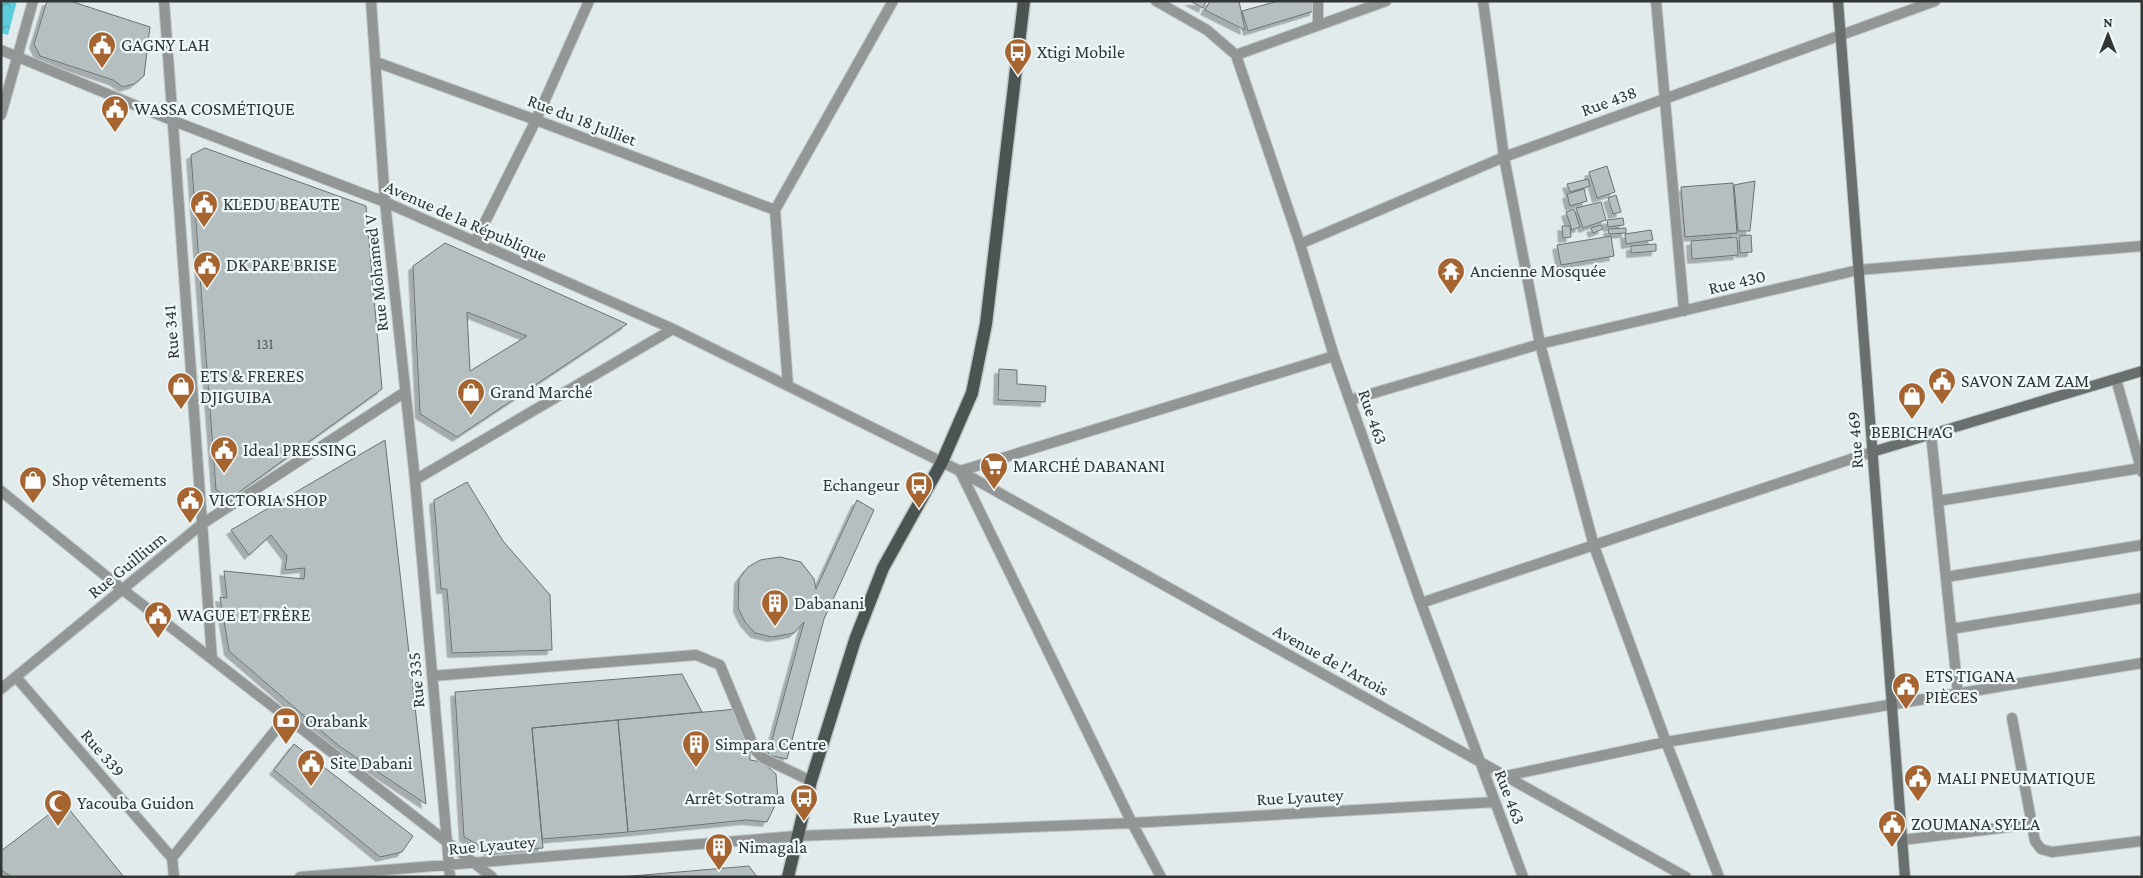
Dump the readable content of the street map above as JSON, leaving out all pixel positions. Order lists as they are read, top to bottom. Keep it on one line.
{"streets":{"street":["Rue 438","Rue du 18 Julliet","Avenue de la République","Rue Mohamed V","Rue 430","Rue 341","Rue 463","Rue 469","Rue Guillium","Avenue de l'Artois","Rue 335","Rue 339","Rue Lyautey"]},"crossings":[["Rue 438","Rue 463"],["Rue 438","Rue 469"],["Rue du 18 Julliet","Rue Mohamed V"],["Avenue de la République","Rue Mohamed V"],["Avenue de la République","Rue 341"],["Avenue de la République","Avenue de l'Artois"],["Rue Mohamed V","Rue Guillium"],["Rue Mohamed V","Rue 335"],["Rue 430","Rue 463"],["Rue 430","Rue 469"],["Rue 341","Rue Guillium"],["Rue 463","Avenue de l'Artois"],["Rue 463","Rue Lyautey"],["Rue Guillium","Rue 339"],["Rue 335","Rue Lyautey"]],"places":{"public building":["GAGNY LAH","WASSA COSMÉTIQUE","KLEDU BEAUTE","DK PARE BRISE","SAVON ZAM ZAM","Ideal PRESSING","VICTORIA SHOP","WAGUE ET FRÈRE","ETS TIGANA PIÈCES","Site Dabani","MALI PNEUMATIQUE","ZOUMANA SYLLA"],"bus stop":["Xtigi Mobile","Echangeur","Arrêt Sotrama"],"temple":["Ancienne Mosquée"],"shop":["ETS & FRERES DJIGUIBA","Grand Marché","BEBICH AG","Shop vêtements"],"supermarket":["MARCHÉ DABANANI"],"building":["Dabanani","Simpara Centre","Nimagala"],"bank":["Orabank"],"mosque":["Yacouba Guidon"]},"house_numbers":["131"],"north":"top"}
